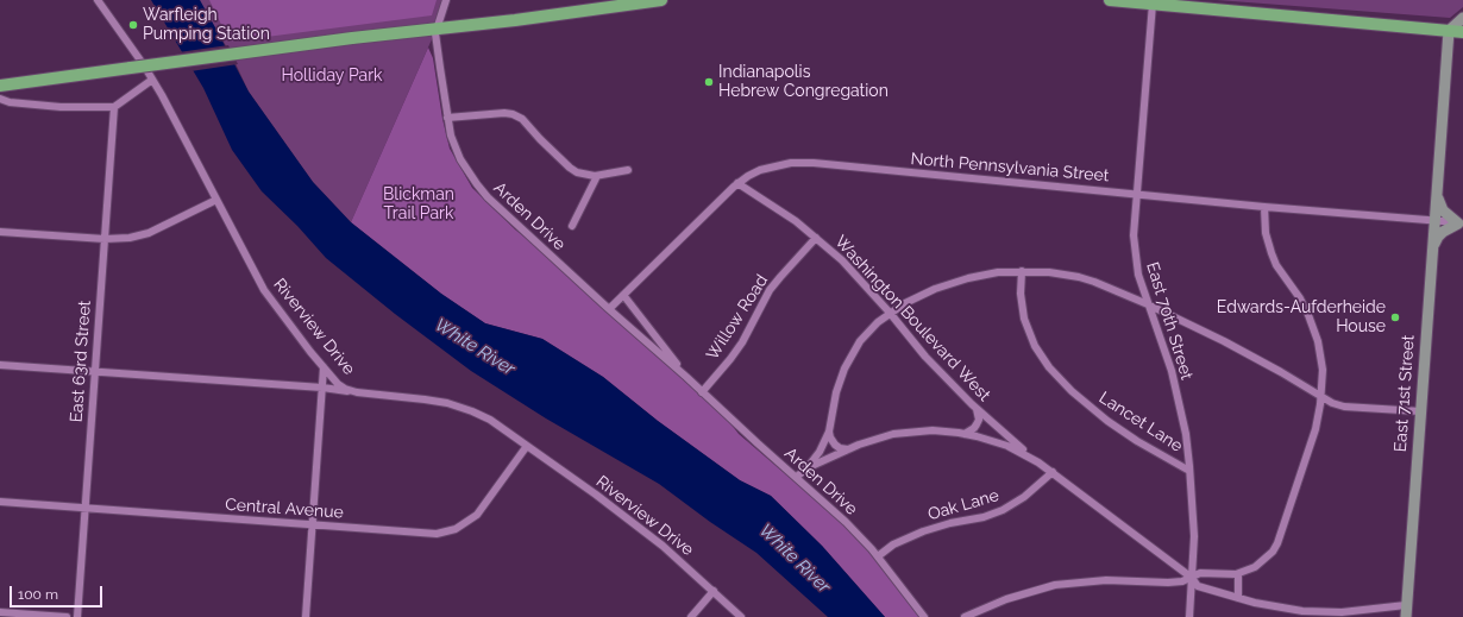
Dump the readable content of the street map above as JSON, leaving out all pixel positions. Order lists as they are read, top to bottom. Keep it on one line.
{"streets":{"main road":["East 71st Street"],"street":["North Pennsylvania Street","Arden Drive","Willow Road","Washington Boulevard West","East 70th Street","Riverview Drive","East 63rd Street","Lancet Lane","Oak Lane","Central Avenue"]},"crossings":[["North Pennsylvania Street","Arden Drive"],["North Pennsylvania Street","Washington Boulevard West"],["North Pennsylvania Street","East 70th Street"],["North Pennsylvania Street","East 71st Street"],["Arden Drive","Willow Road"],["Arden Drive","Oak Lane"],["Willow Road","Washington Boulevard West"],["East 70th Street","Lancet Lane"],["Riverview Drive","Central Avenue"],["East 63rd Street","Central Avenue"]],"water":["White River"],"parks":["Holliday Park","Blickman Trail Park"],"places":["Warfleigh Pumping Station","Indianapolis Hebrew Congregation","Edwards-Aufderheide House"],"scale_bar":"100 m"}
